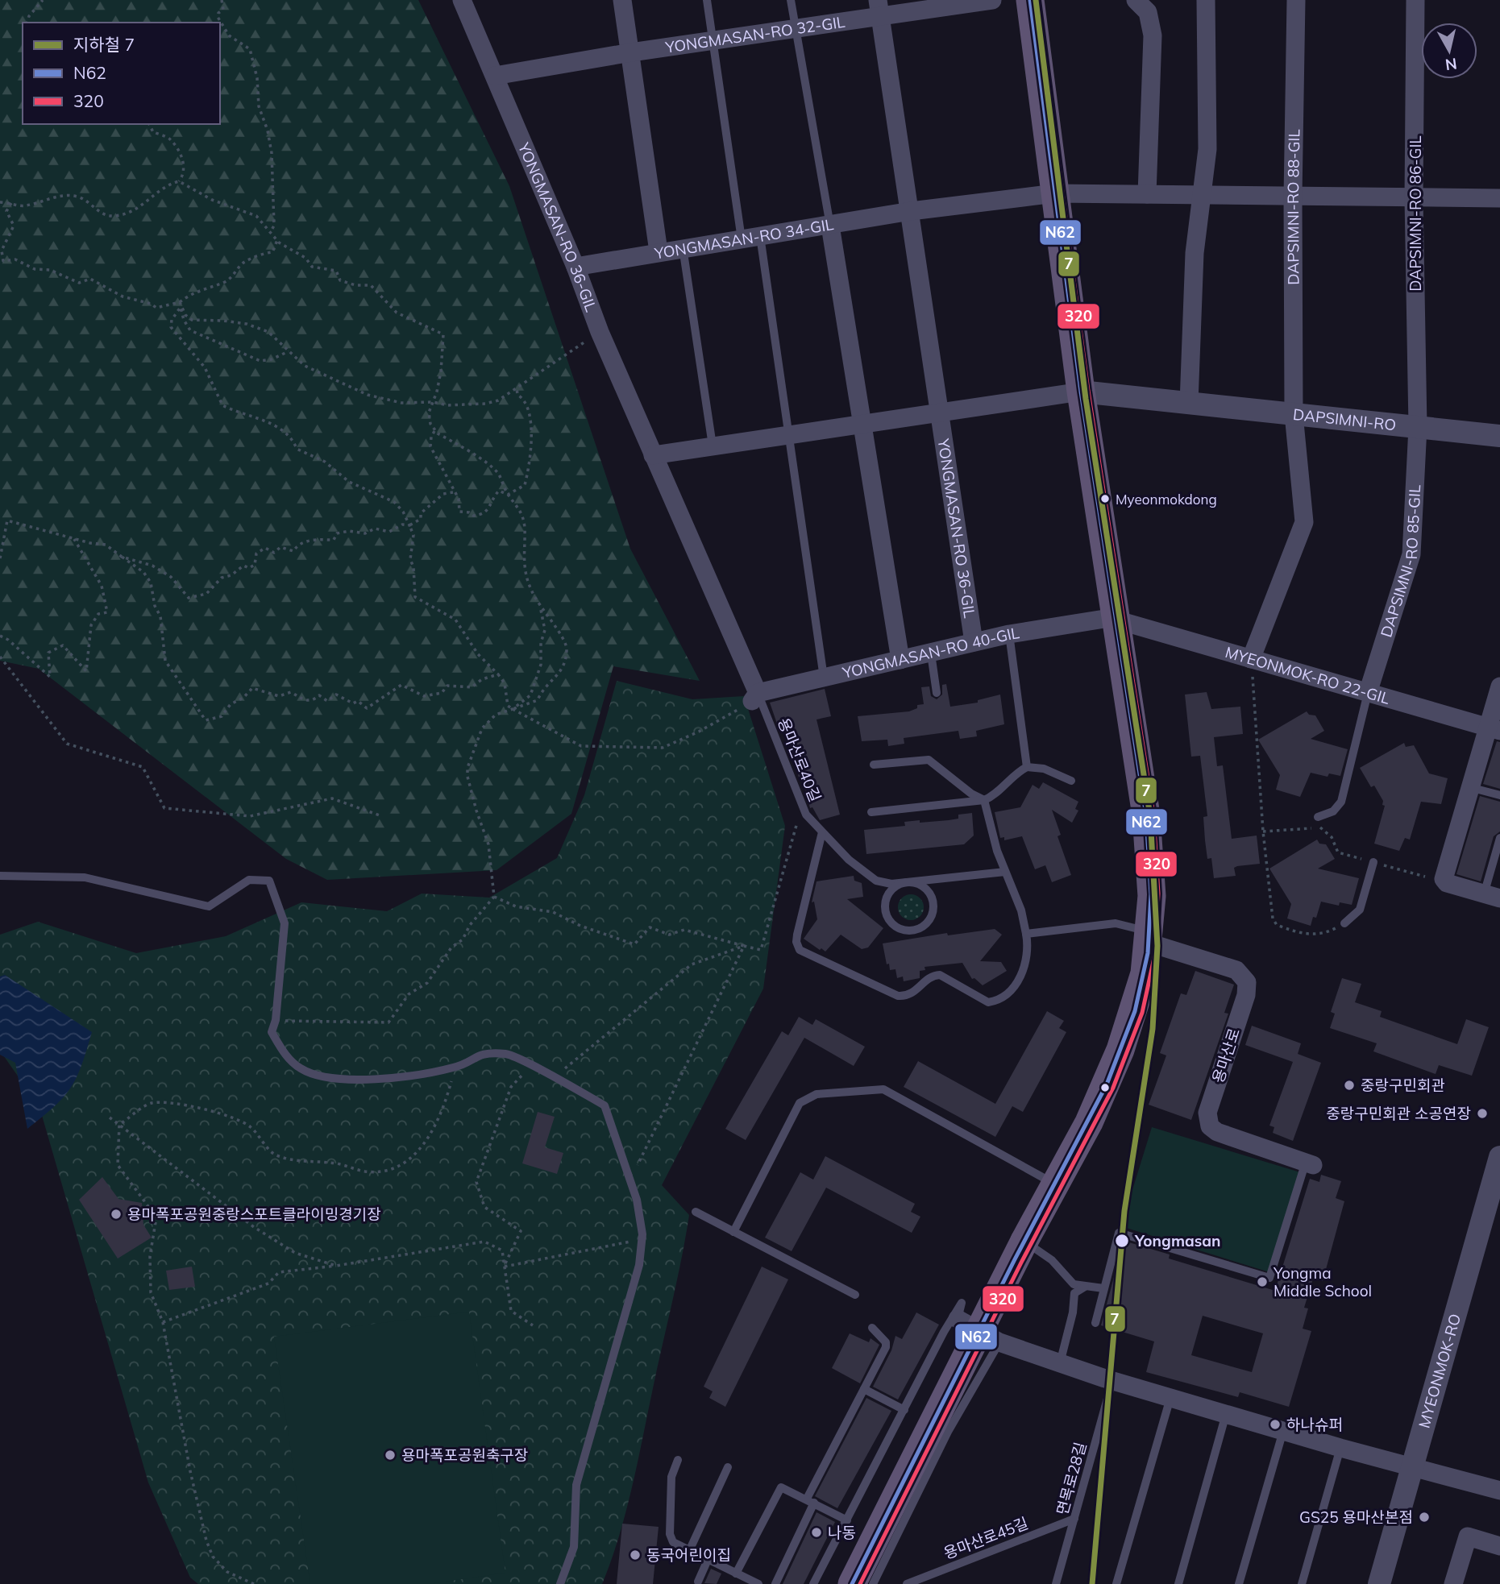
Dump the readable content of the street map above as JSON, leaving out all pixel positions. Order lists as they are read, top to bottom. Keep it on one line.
{"streets":{"street":["YONGMASAN-RO 32-GIL","DAPSIMNI-RO 88-GIL","DAPSIMNI-RO 86-GIL","YONGMASAN-RO 36-GIL","YONGMASAN-RO 34-GIL","DAPSIMNI-RO","DAPSIMNI-RO 85-GIL","YONGMASAN-RO 40-GIL","MYEONMOK-RO 22-GIL","용마산로","MYEONMOK-RO"],"lane":["용마산로40길","면목로28길","용마산로45길"]},"crossings":[["YONGMASAN-RO 32-GIL","YONGMASAN-RO 36-GIL"],["DAPSIMNI-RO 88-GIL","YONGMASAN-RO 34-GIL"],["DAPSIMNI-RO 88-GIL","DAPSIMNI-RO"],["DAPSIMNI-RO 88-GIL","MYEONMOK-RO 22-GIL"],["DAPSIMNI-RO 86-GIL","YONGMASAN-RO 34-GIL"],["DAPSIMNI-RO 86-GIL","DAPSIMNI-RO"],["DAPSIMNI-RO 86-GIL","DAPSIMNI-RO 85-GIL"],["YONGMASAN-RO 36-GIL","YONGMASAN-RO 34-GIL"],["YONGMASAN-RO 36-GIL","YONGMASAN-RO 40-GIL"],["YONGMASAN-RO 36-GIL","용마산로40길"],["DAPSIMNI-RO","DAPSIMNI-RO 85-GIL"],["DAPSIMNI-RO 85-GIL","MYEONMOK-RO 22-GIL"],["YONGMASAN-RO 40-GIL","MYEONMOK-RO 22-GIL"],["YONGMASAN-RO 40-GIL","용마산로40길"],["면목로28길","용마산로45길"]],"places":["Myeonmokdong","중랑구민회관","중랑구민회관 소공연장","용마폭포공원중랑스포트클라이밍경기장","Yongmasan","Yongma Middle School","하나슈퍼","용마폭포공원축구장","GS25 용마산본점","나동","동국어린이집"],"lines":["metro line 7","transit line N62","transit line 320"],"legend":["지하철 7","N62","320"],"north":"bottom"}
